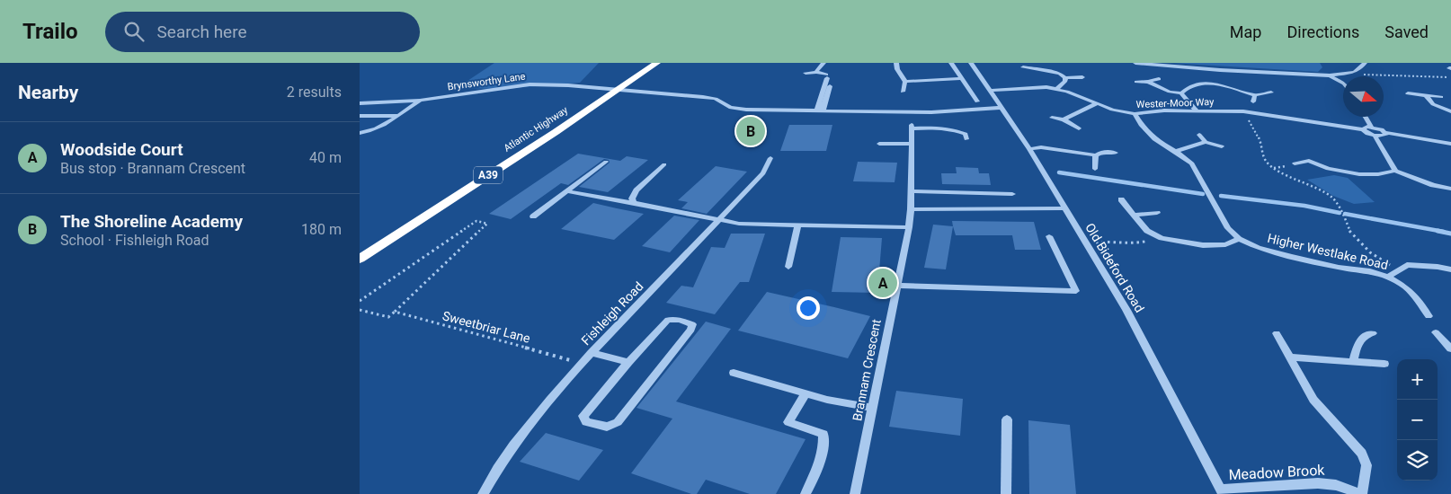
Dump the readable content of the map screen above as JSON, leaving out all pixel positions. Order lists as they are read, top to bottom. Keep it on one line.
{"streets":{"highway":["Atlantic Highway","A39"],"street":["Brynsworthy Lane","Wester-Moor Way","Higher Westlake Road","Old Bideford Road","Fishleigh Road","Brannam Crescent","Meadow Brook"],"path":["Sweetbriar Lane"]},"crossings":[["Brynsworthy Lane","Atlantic Highway"],["Brynsworthy Lane","Old Bideford Road"],["Wester-Moor Way","Higher Westlake Road"],["Wester-Moor Way","Old Bideford Road"],["Old Bideford Road","Meadow Brook"],["Fishleigh Road","Sweetbriar Lane"]],"north":"right","page":{"header":"Trailo","search":"Search here","nav":["Map","Directions","Saved"],"heading":["Nearby","2 results"],"pins":["B","A"],"list":[{"mark":"A","name":"Woodside Court","note":"Bus stop · Brannam Crescent","value":"40 m"},{"mark":"B","name":"The Shoreline Academy","note":"School · Fishleigh Road","value":"180 m"}],"map_buttons":["+","−"]}}
